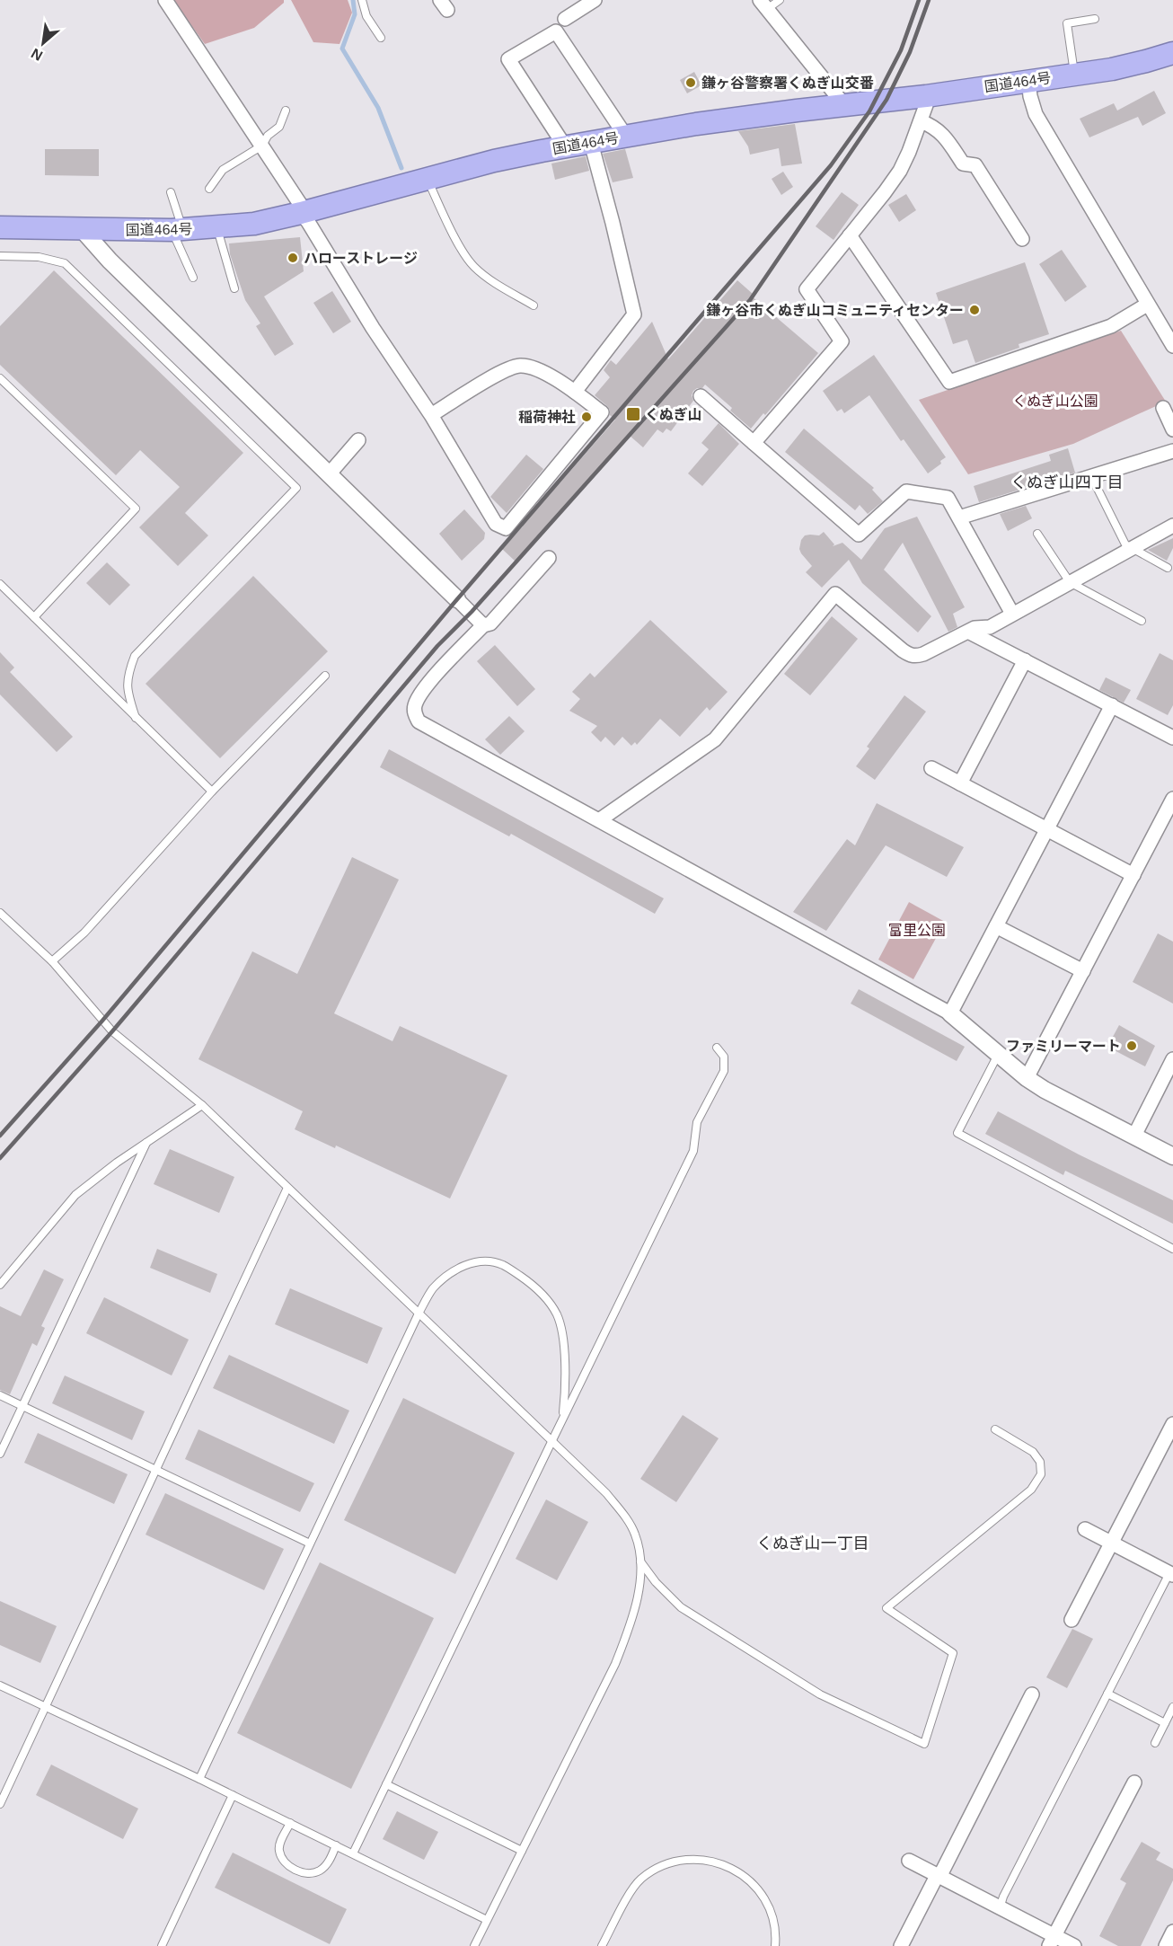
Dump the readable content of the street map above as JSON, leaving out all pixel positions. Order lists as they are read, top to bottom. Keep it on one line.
{"streets":{"highway":["国道464号"]},"districts":["くぬぎ山四丁目","くぬぎ山一丁目"],"parks":["くぬぎ山公園","富里公園"],"places":{"other":["鎌ヶ谷警察署くぬぎ山交番","ハローストレージ","鎌ヶ谷市くぬぎ山コミュニティセンター","稲荷神社","ファミリーマート"],"transit":["くぬぎ山"]},"north":"bottom left"}
